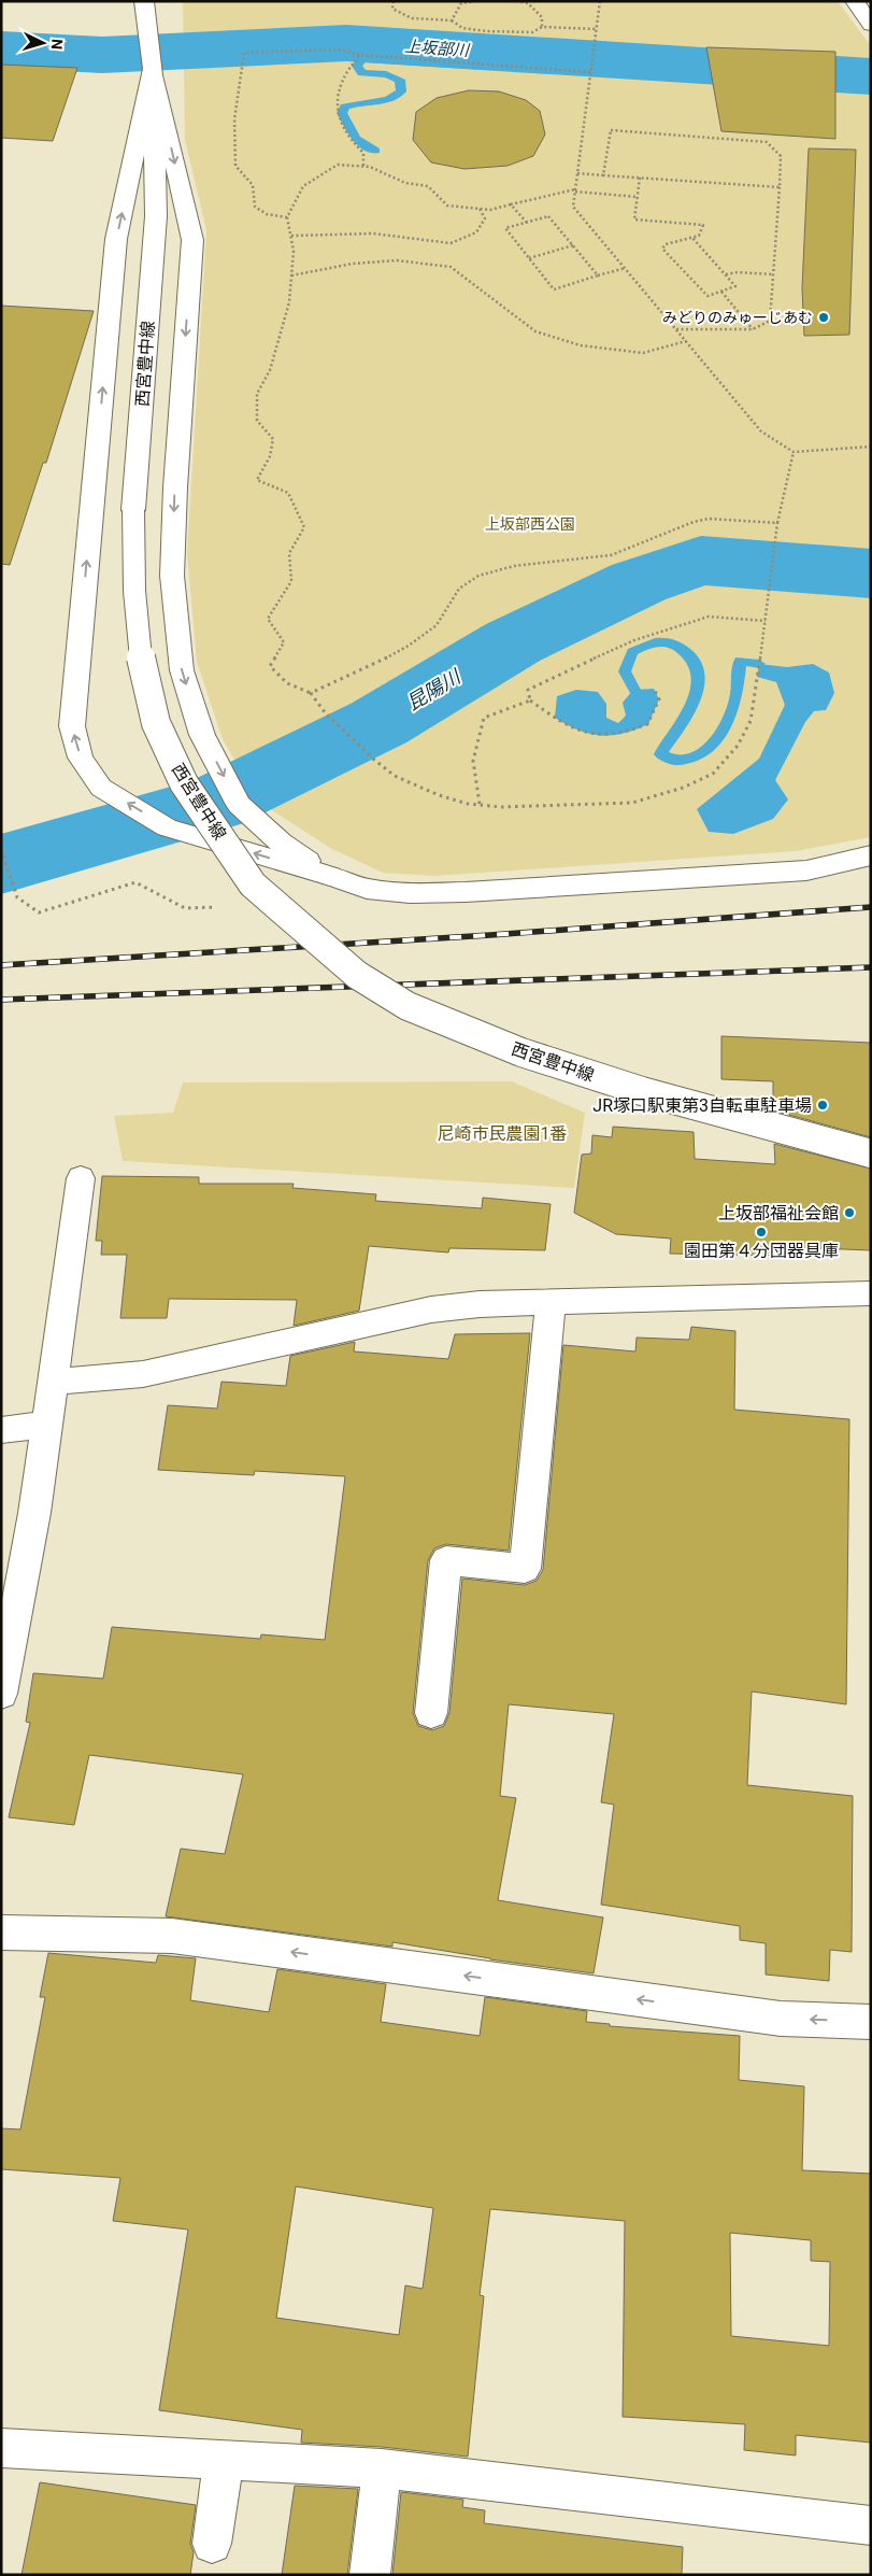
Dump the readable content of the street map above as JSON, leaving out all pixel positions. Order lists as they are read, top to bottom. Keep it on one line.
{"streets":{"main road":["西宮豊中線"]},"water":["上坂部川","昆陽川"],"parks":["上坂部西公園","尼崎市民農園1番"],"places":["みどりのみゅーじあむ","JR塚口駅東第3自転車駐車場","上坂部福祉会館","園田第４分団器具庫"],"north":"right"}
